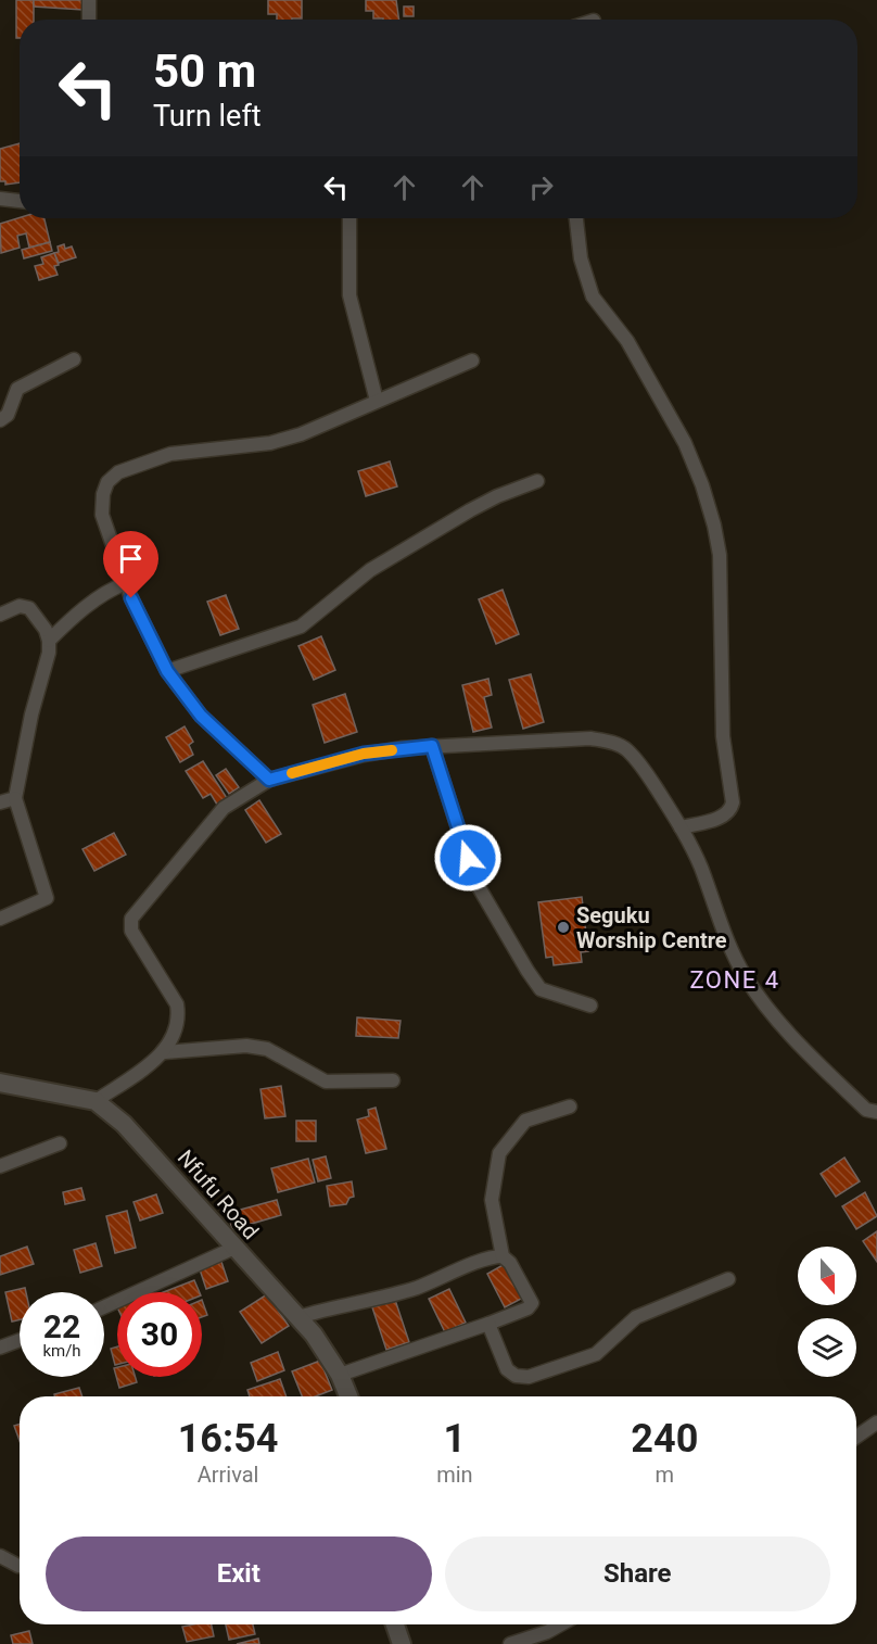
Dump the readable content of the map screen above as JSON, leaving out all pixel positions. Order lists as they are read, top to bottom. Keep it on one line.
{"streets":{"street":["Nfufu Road"]},"districts":["ZONE 4"],"places":["Seguku Worship Centre"],"north":"bottom","page":{"turn":["50 m","Turn left"],"speed":"22 km/h","limit":"30","eta":["16:54","Arrival","1","min","240","m"],"buttons":["Exit","Share"]}}
